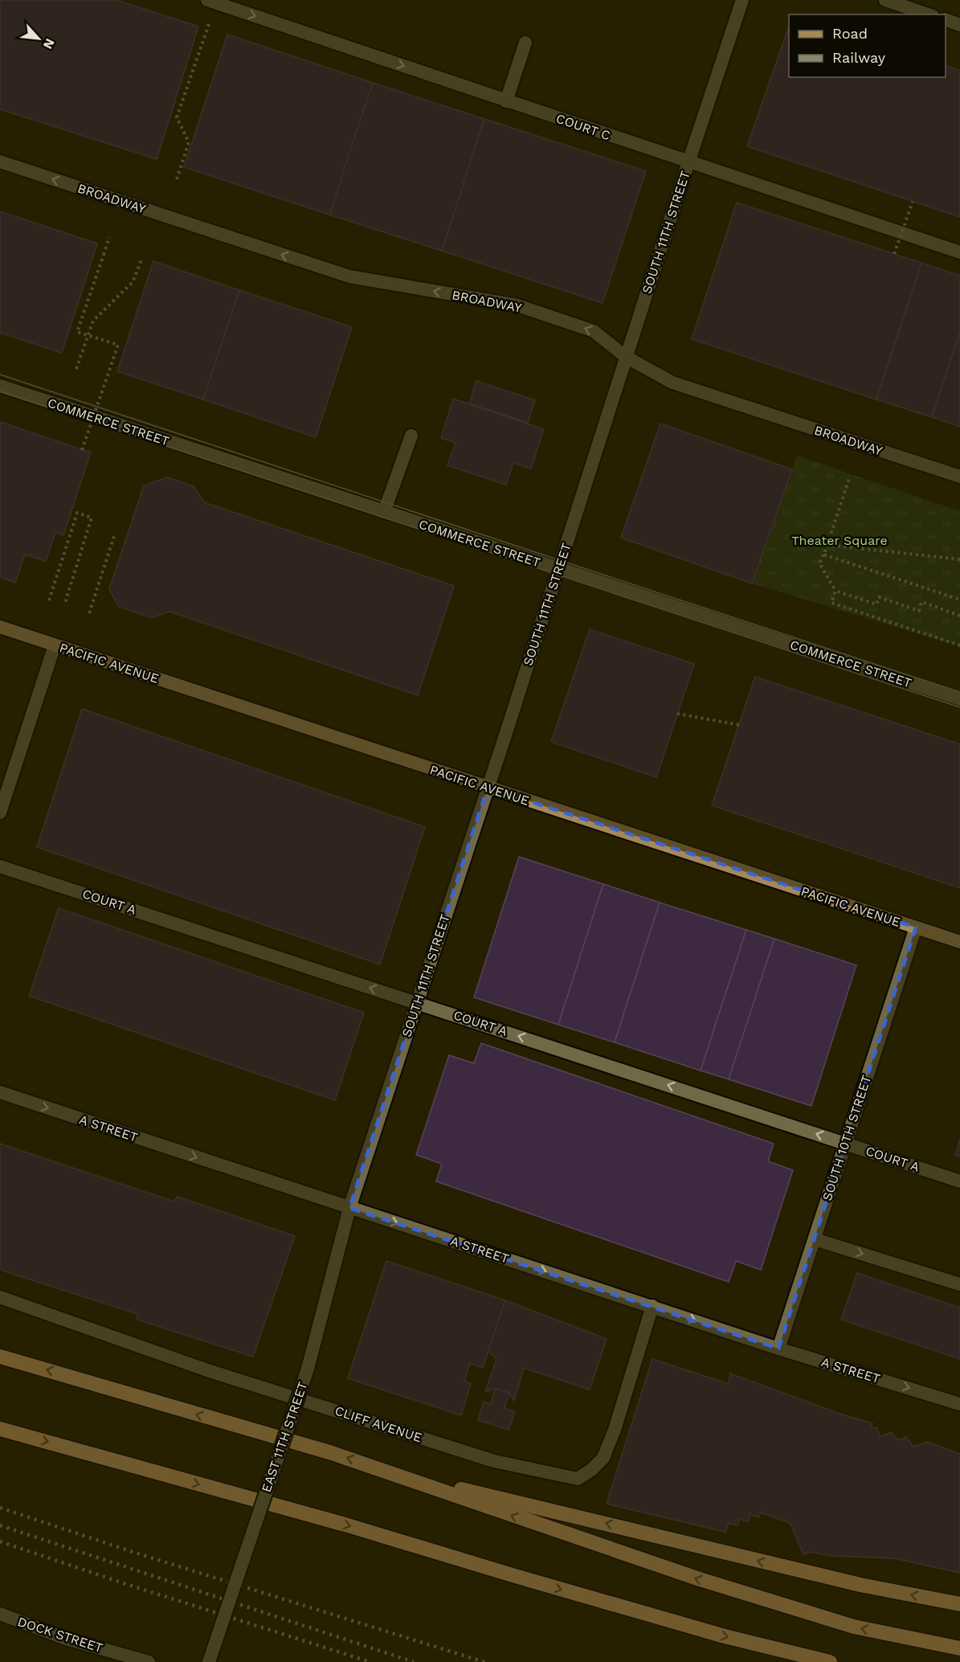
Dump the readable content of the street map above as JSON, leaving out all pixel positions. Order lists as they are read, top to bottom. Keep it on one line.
{"streets":{"main road":["PACIFIC AVENUE"],"street":["COURT C","BROADWAY","SOUTH 11TH STREET","COMMERCE STREET","COURT A","A STREET","SOUTH 10TH STREET","CLIFF AVENUE","EAST 11TH STREET","DOCK STREET"]},"crossings":[["COURT C","SOUTH 11TH STREET"],["BROADWAY","SOUTH 11TH STREET"],["SOUTH 11TH STREET","COMMERCE STREET"],["SOUTH 11TH STREET","PACIFIC AVENUE"],["SOUTH 11TH STREET","COURT A"],["SOUTH 11TH STREET","A STREET"],["SOUTH 11TH STREET","EAST 11TH STREET"],["PACIFIC AVENUE","SOUTH 10TH STREET"],["COURT A","SOUTH 10TH STREET"],["A STREET","SOUTH 10TH STREET"],["A STREET","CLIFF AVENUE"],["A STREET","EAST 11TH STREET"]],"one_way":["COURT C","BROADWAY","COURT A","A STREET"],"parks":["Theater Square"],"legend":["Road","Railway"],"north":"bottom right"}
